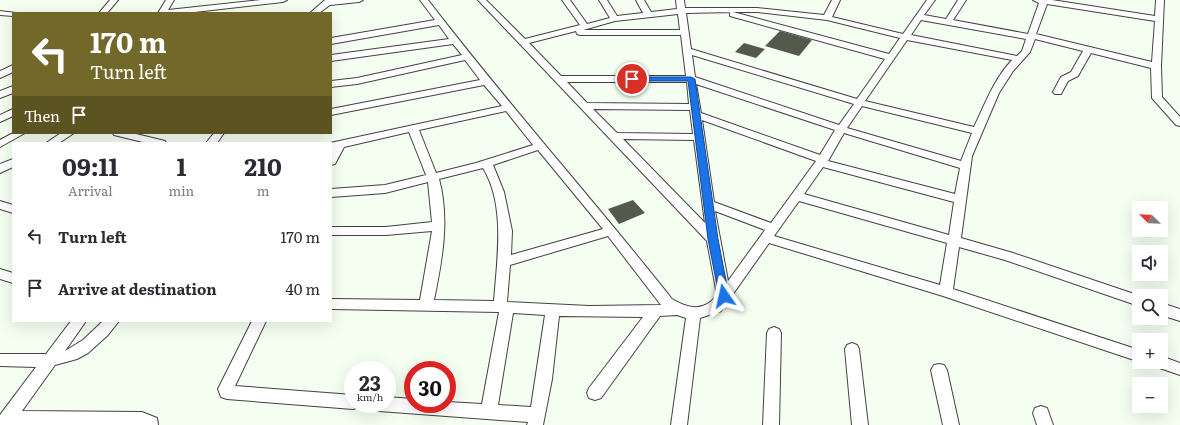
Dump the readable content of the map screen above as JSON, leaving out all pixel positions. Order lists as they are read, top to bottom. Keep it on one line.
{"north":"top left","page":{"turn":["170 m","Turn left"],"then":"Then","eta":["09:11","Arrival","1","min","210","m"],"map_buttons":["+","−"],"list":[{"name":"Turn left","value":"170 m"},{"name":"Arrive at destination","value":"40 m"}],"speed":"23 km/h","limit":"30"}}
